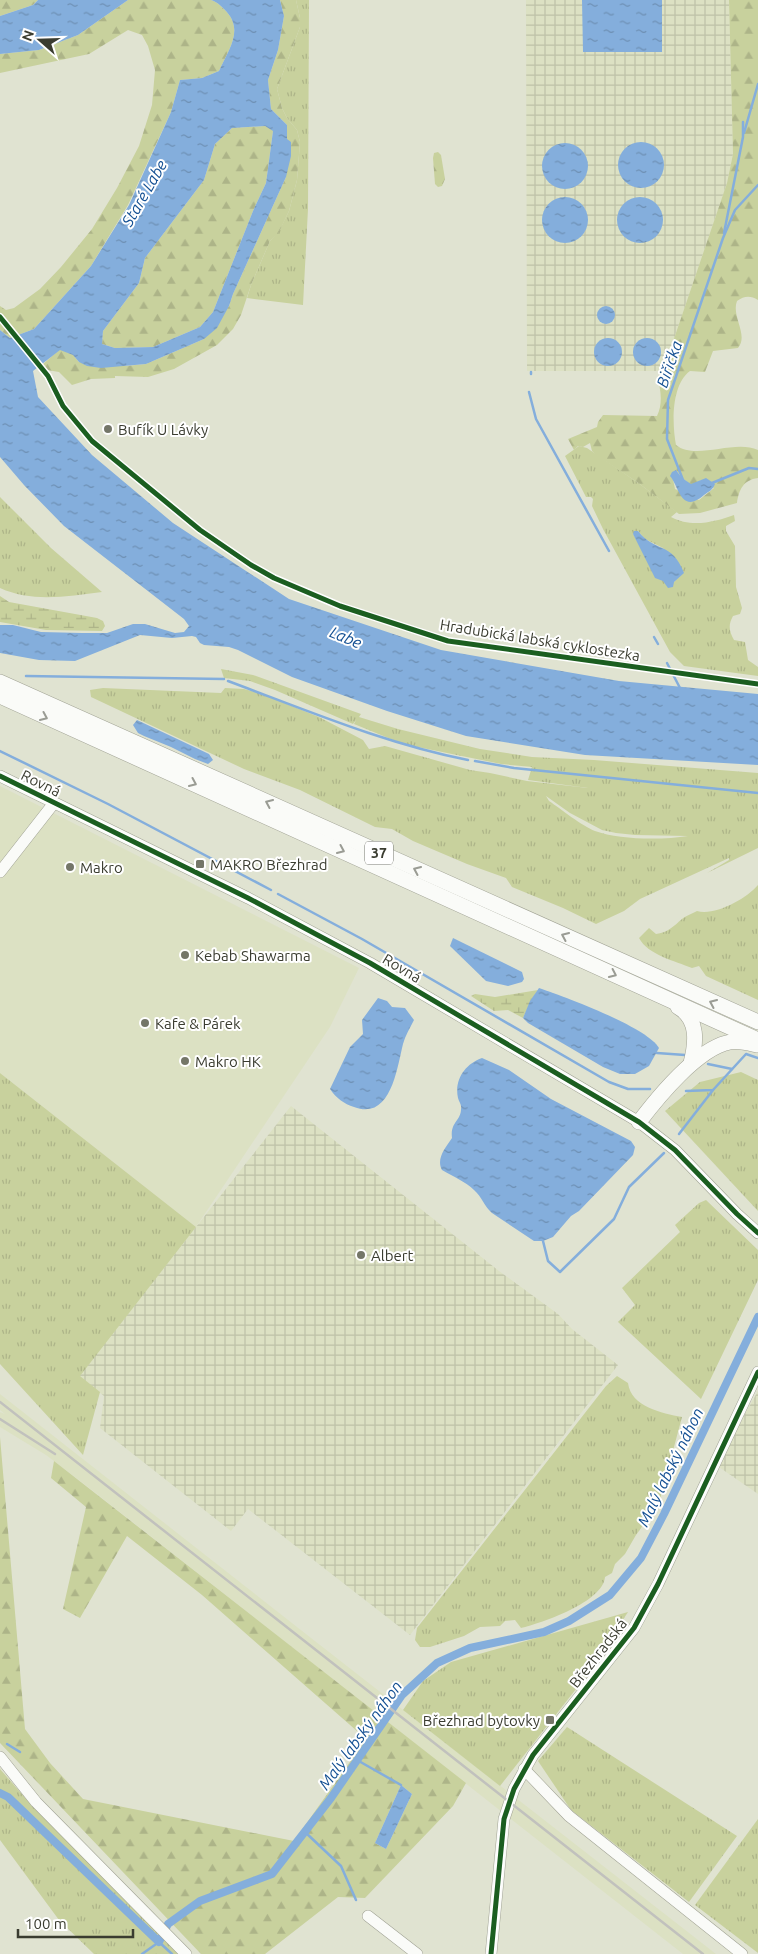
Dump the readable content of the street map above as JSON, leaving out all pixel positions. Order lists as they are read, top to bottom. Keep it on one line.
{"streets":{"main road":["37"],"street":["Rovná","Březhradská"],"cycle path":["Hradubická labská cyklostezka"]},"water":["Staré Labe","Biřička","Labe","Malý labský náhon"],"places":{"other":["Bufík U Lávky","Makro","Kebab Shawarma","Kafe & Párek","Makro HK","Albert"],"transit":["MAKRO Březhrad","Březhrad bytovky"]},"scale_bar":"100 m","north":"left"}
